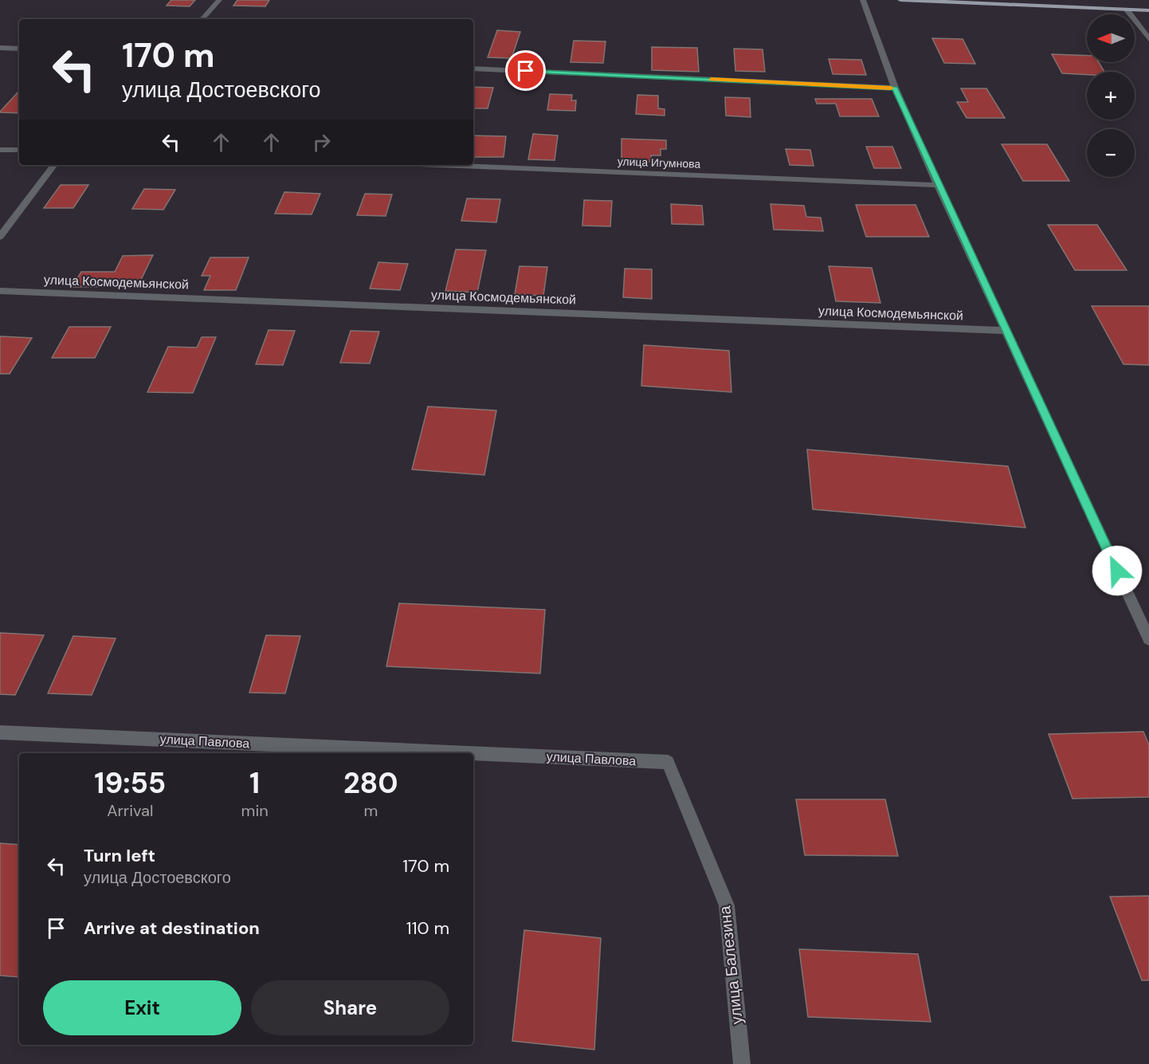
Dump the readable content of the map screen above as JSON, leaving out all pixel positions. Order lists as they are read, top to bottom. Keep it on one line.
{"streets":{"street":["улица Игумнова","улица Космодемьянской","улица Павлова","улица Балезина"]},"crossings":[["улица Павлова","улица Балезина"]],"north":"left","page":{"map_buttons":["+","−"],"turn":["170 m","улица Достоевского"],"eta":["19:55","Arrival","1","min","280","m"],"list":[{"name":"Turn left","note":"улица Достоевского","value":"170 m"},{"name":"Arrive at destination","value":"110 m"}],"buttons":["Exit","Share"]}}
